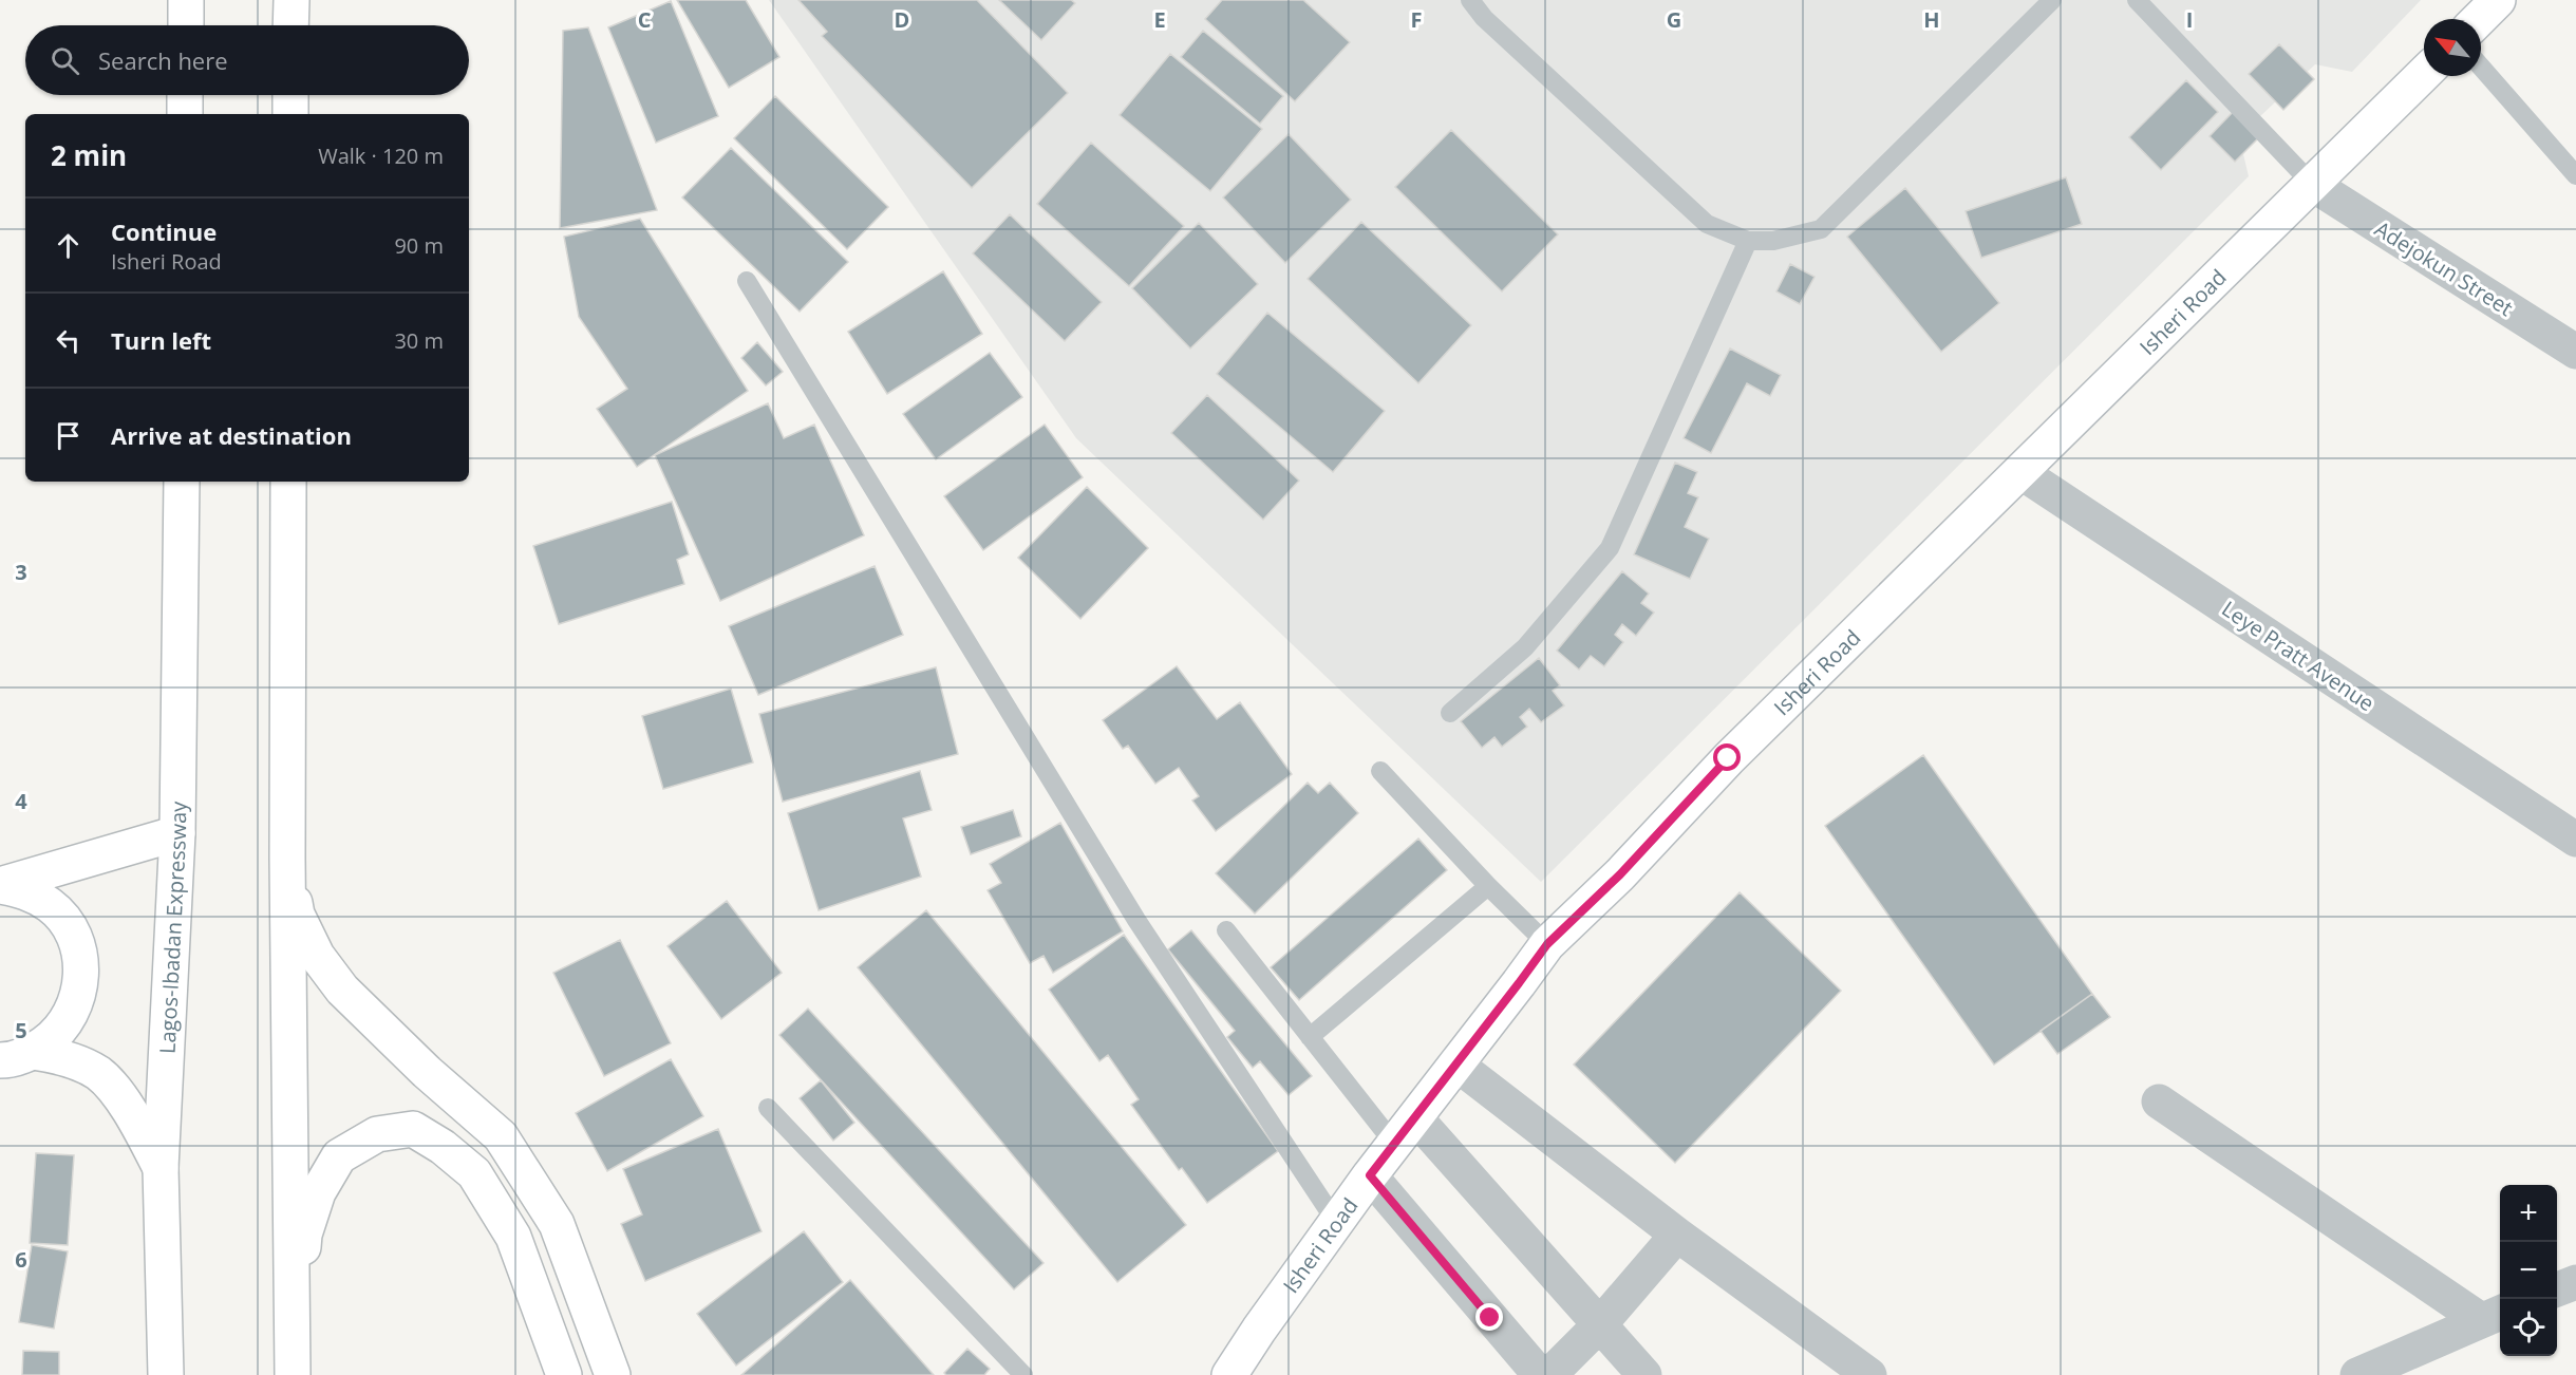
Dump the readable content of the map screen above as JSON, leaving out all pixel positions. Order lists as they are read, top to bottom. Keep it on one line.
{"streets":{"main road":["Isheri Road","Lagos-Ibadan Expressway"],"street":["Adejokun Street","Leye Pratt Avenue"]},"crossings":[["Adejokun Street","Isheri Road"],["Isheri Road","Leye Pratt Avenue"]],"north":"top left","page":{"search":"Search here","heading":["2 min","Walk · 120 m"],"list":[["Continue","Isheri Road","90 m"],["Turn left","30 m"],"Arrive at destination"],"map_buttons":["+","−"]},"grid":{"columns":["C","D","E","F","G","H","I"],"rows":["3","4","5","6"]}}
